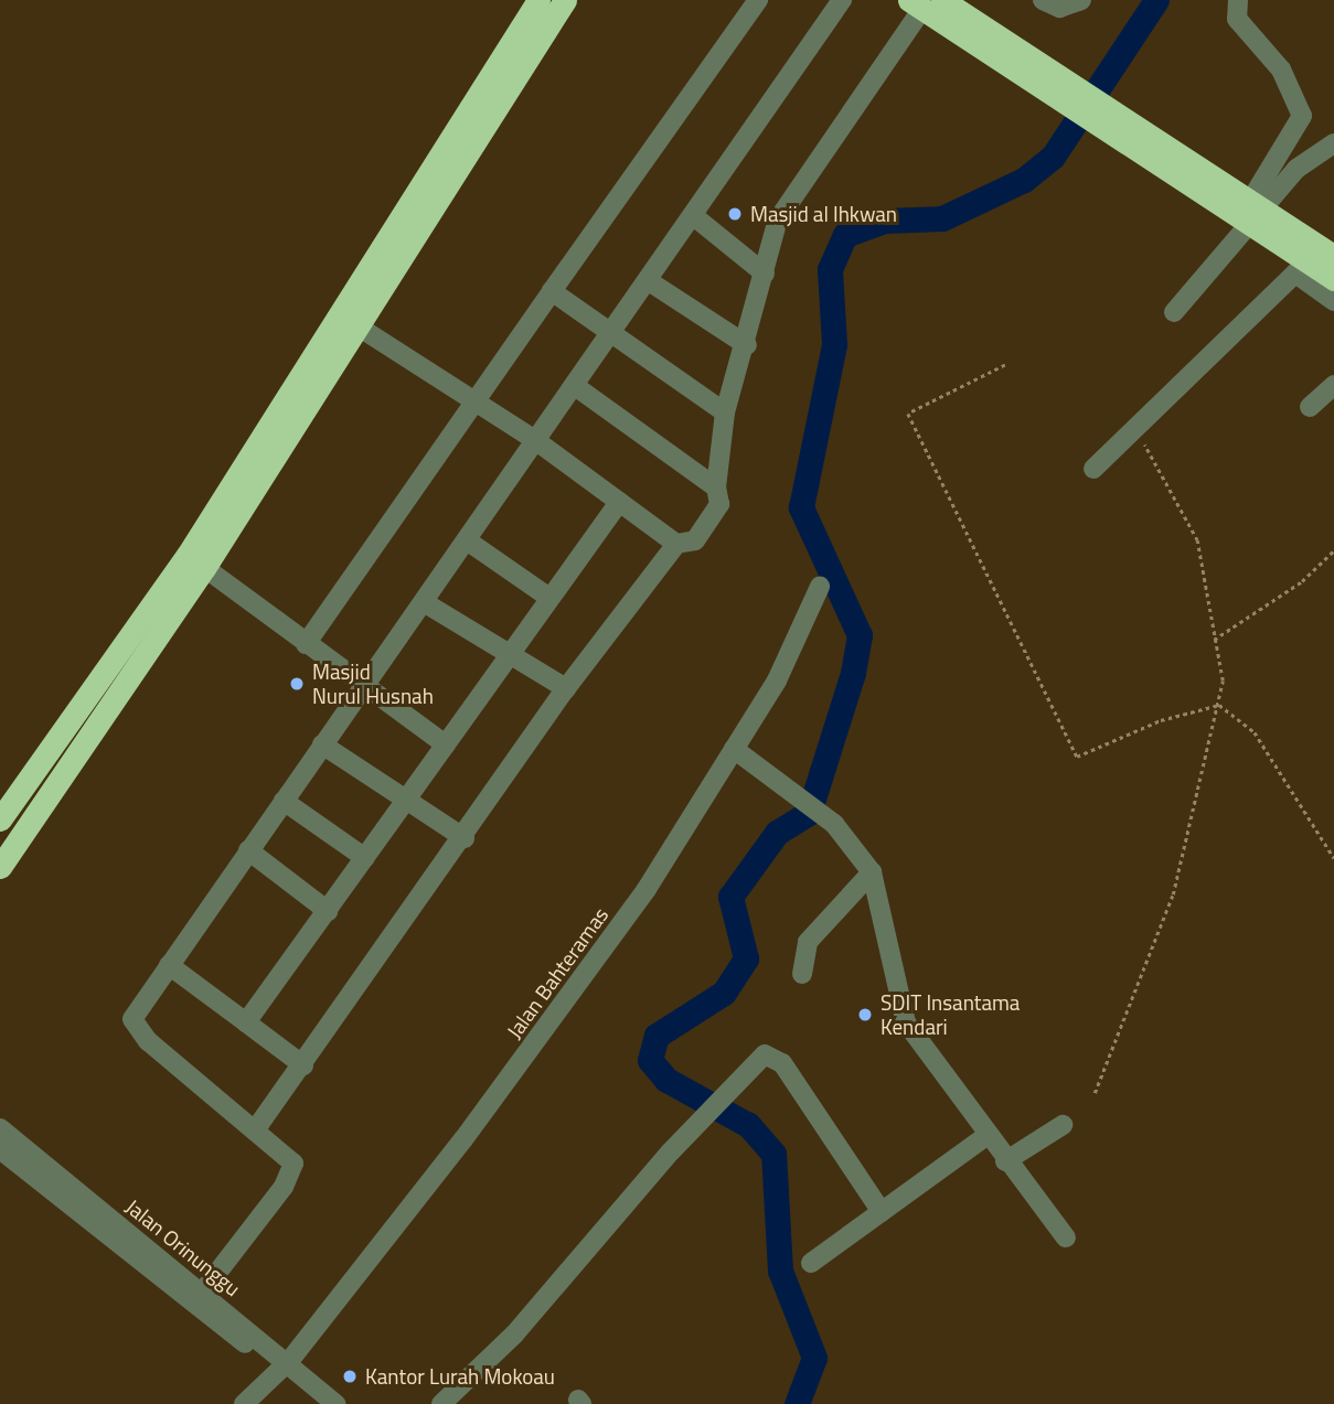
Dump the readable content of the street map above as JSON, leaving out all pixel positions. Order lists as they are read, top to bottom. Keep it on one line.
{"streets":{"street":["Jalan Bahteramas","Jalan Orinunggu"]},"crossings":[["Jalan Bahteramas","Jalan Orinunggu"]],"places":["Masjid al Ihkwan","Masjid Nurul Husnah","SDIT Insantama Kendari","Kantor Lurah Mokoau"]}
